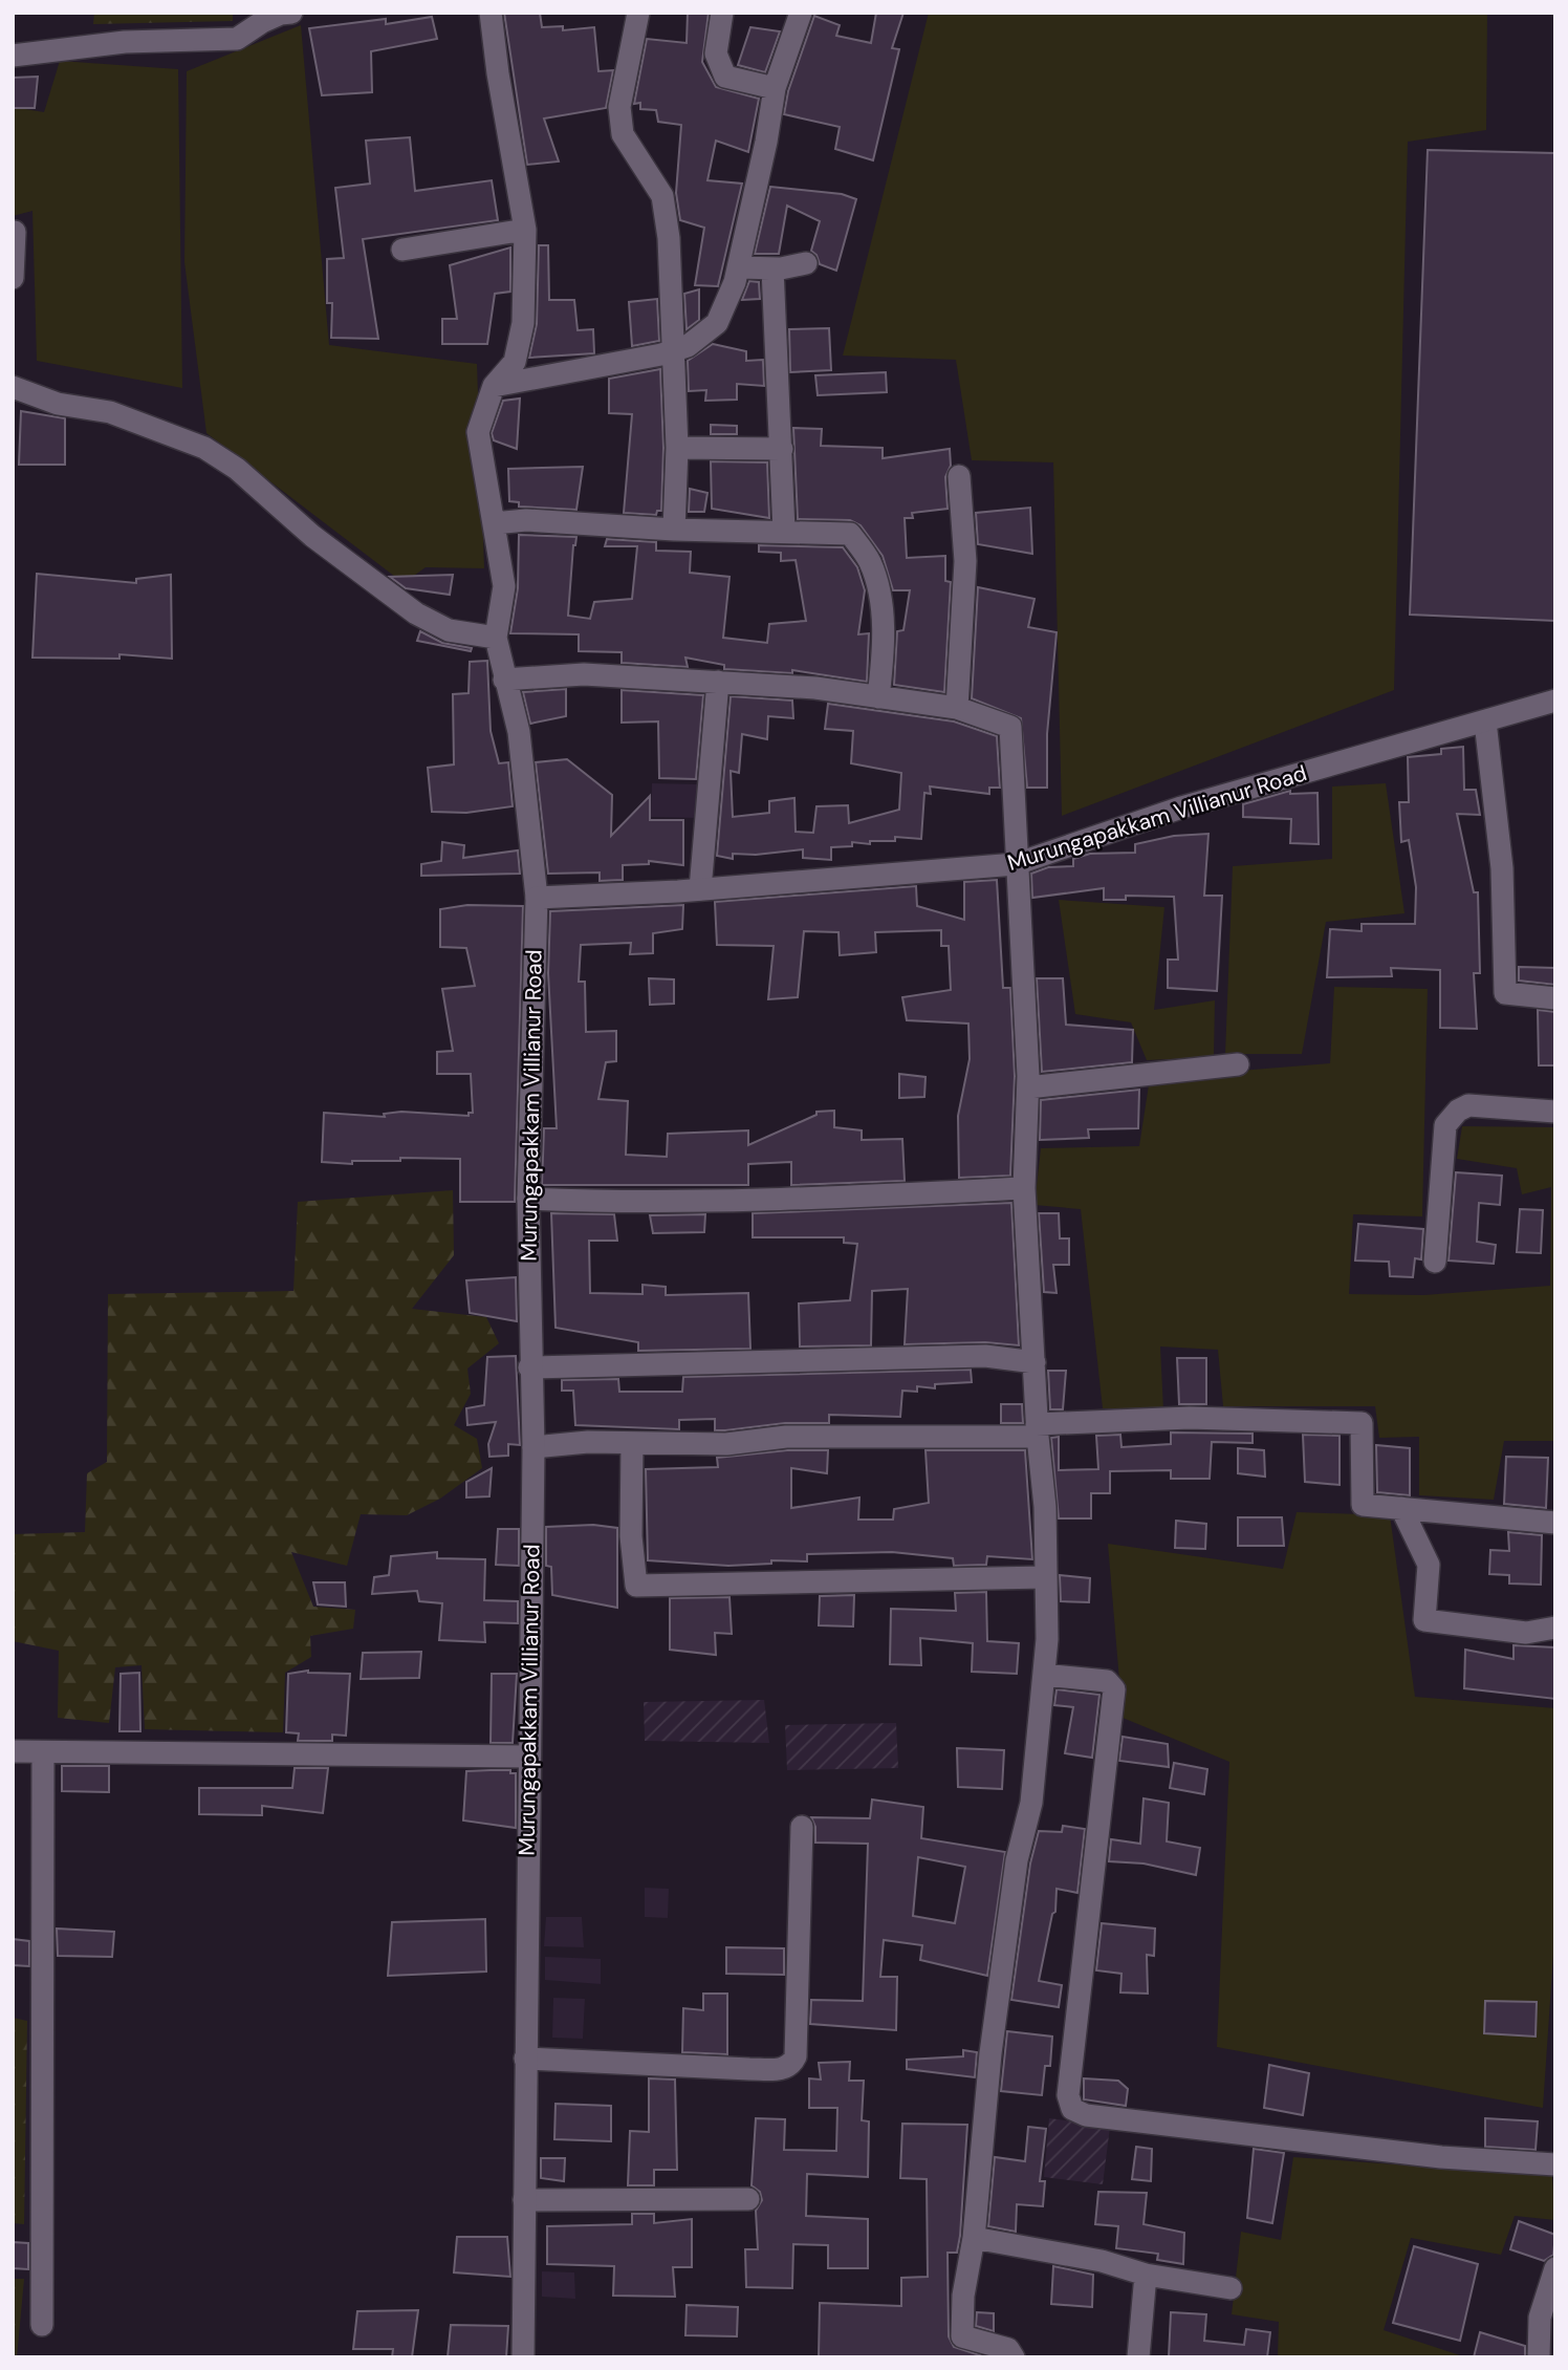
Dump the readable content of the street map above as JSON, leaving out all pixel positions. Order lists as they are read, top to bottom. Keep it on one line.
{"streets":{"street":["Murungapakkam Villianur Road"]}}
